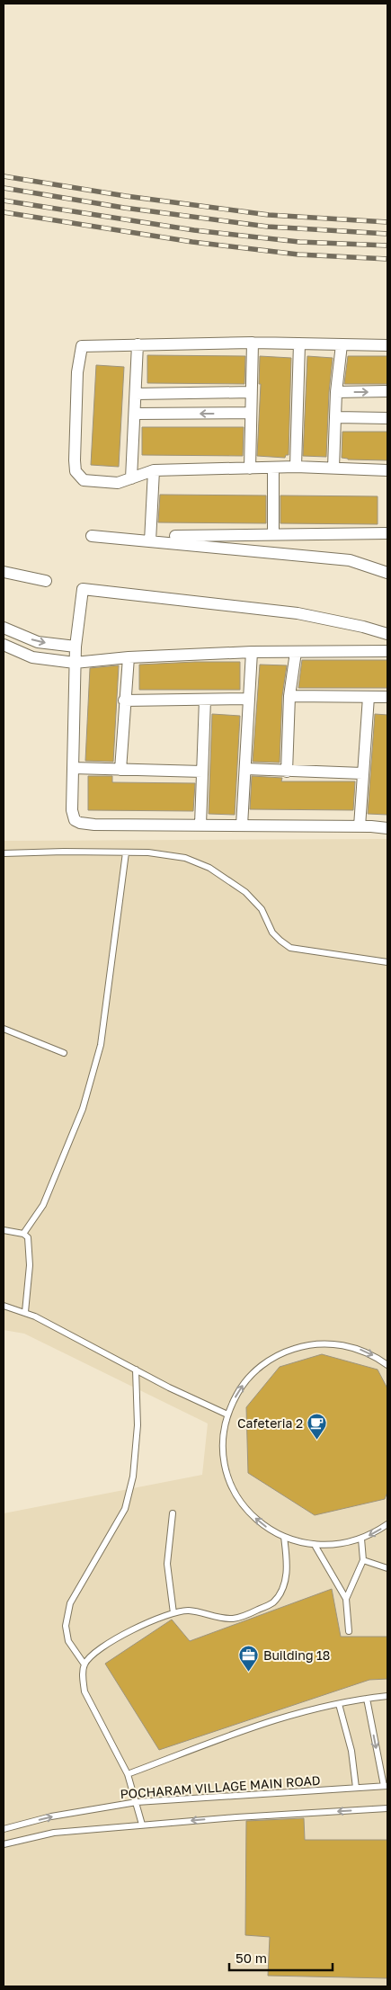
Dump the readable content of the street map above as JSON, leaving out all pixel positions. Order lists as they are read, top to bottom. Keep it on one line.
{"streets":{"lane":["POCHARAM VILLAGE MAIN ROAD"]},"places":{"cafe":["Cafeteria 2"],"office":["Building 18"]},"scale_bar":"50 m"}
